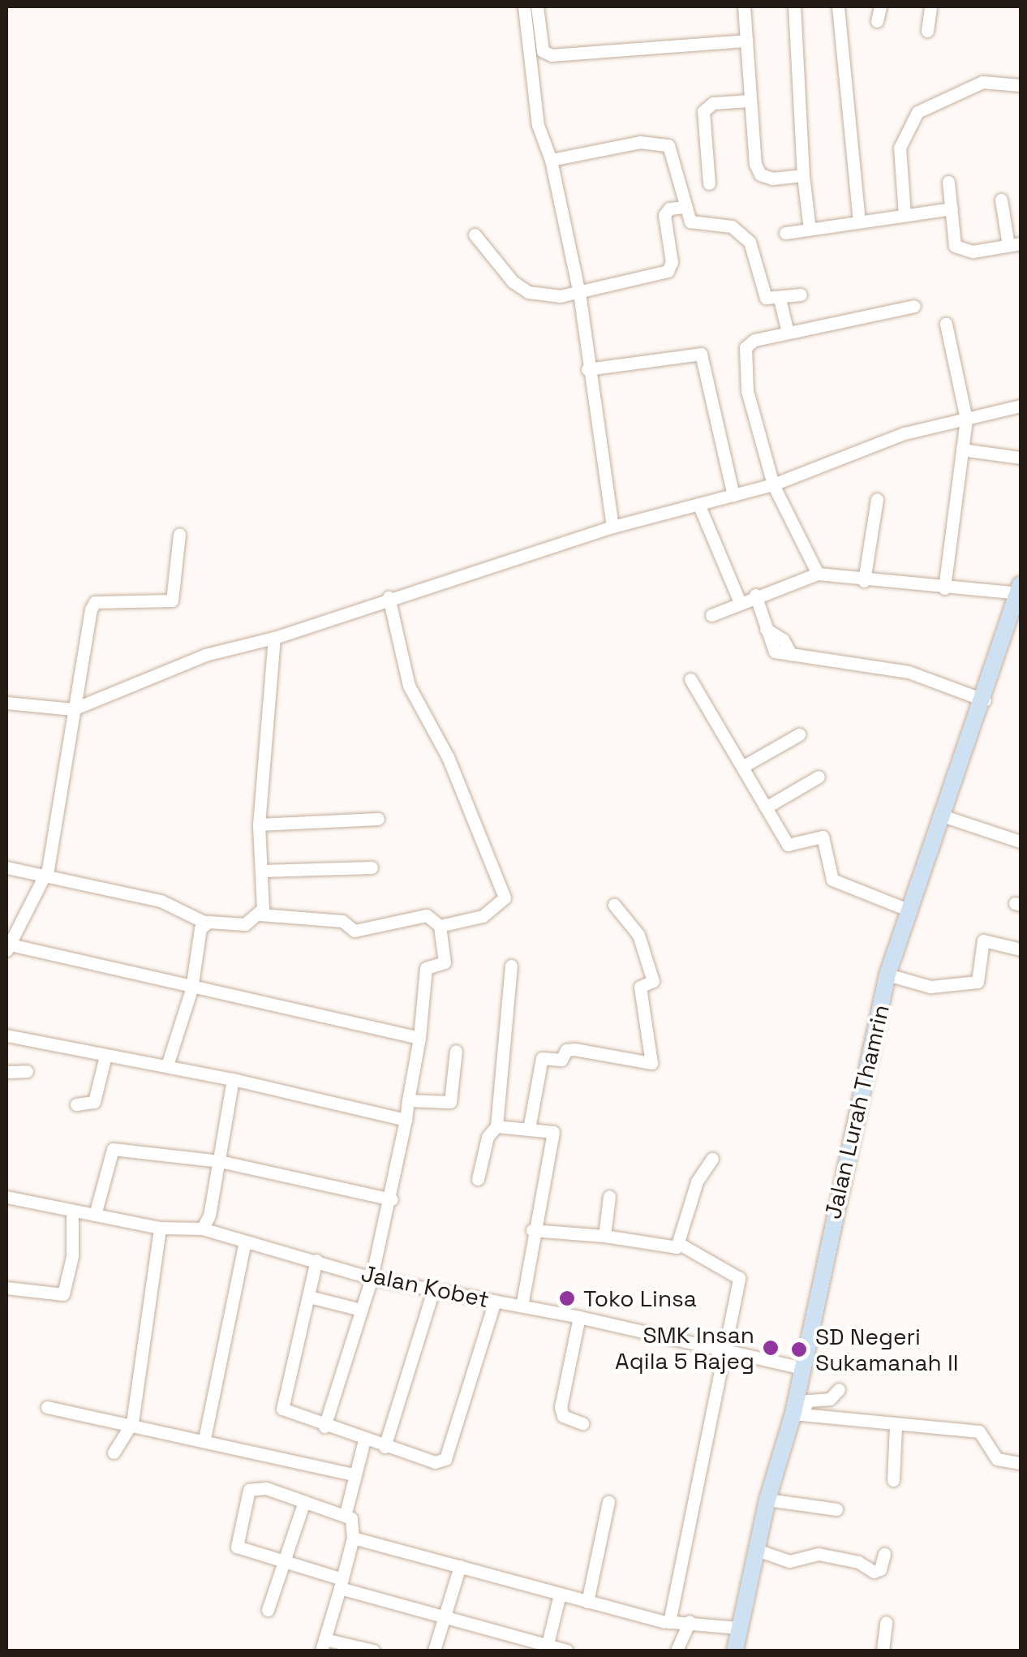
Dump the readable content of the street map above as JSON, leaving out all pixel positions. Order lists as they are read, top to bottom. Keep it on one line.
{"streets":{"street":["Jalan Lurah Thamrin","Jalan Kobet"]},"crossings":[["Jalan Lurah Thamrin","Jalan Kobet"]],"places":["Toko Linsa","SMK Insan Aqila 5 Rajeg","SD Negeri Sukamanah II"]}
